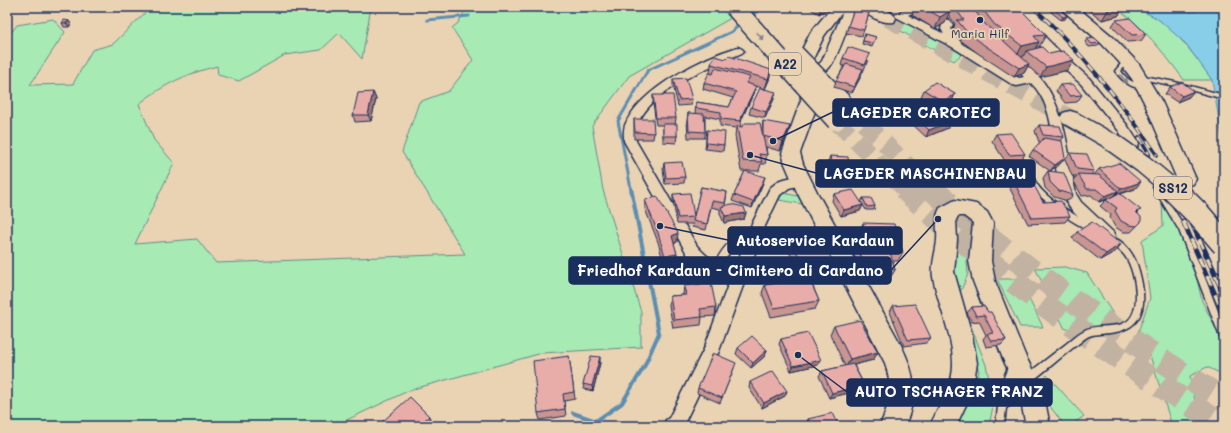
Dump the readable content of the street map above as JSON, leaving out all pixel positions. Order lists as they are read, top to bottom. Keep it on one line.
{"streets":{"main road":["A22","SS12"]},"places":["Maria Hilf","LAGEDER CAROTEC","LAGEDER MASCHINENBAU","Friedhof Kardaun - Cimitero di Cardano","Autoservice Kardaun","AUTO TSCHAGER FRANZ"]}
